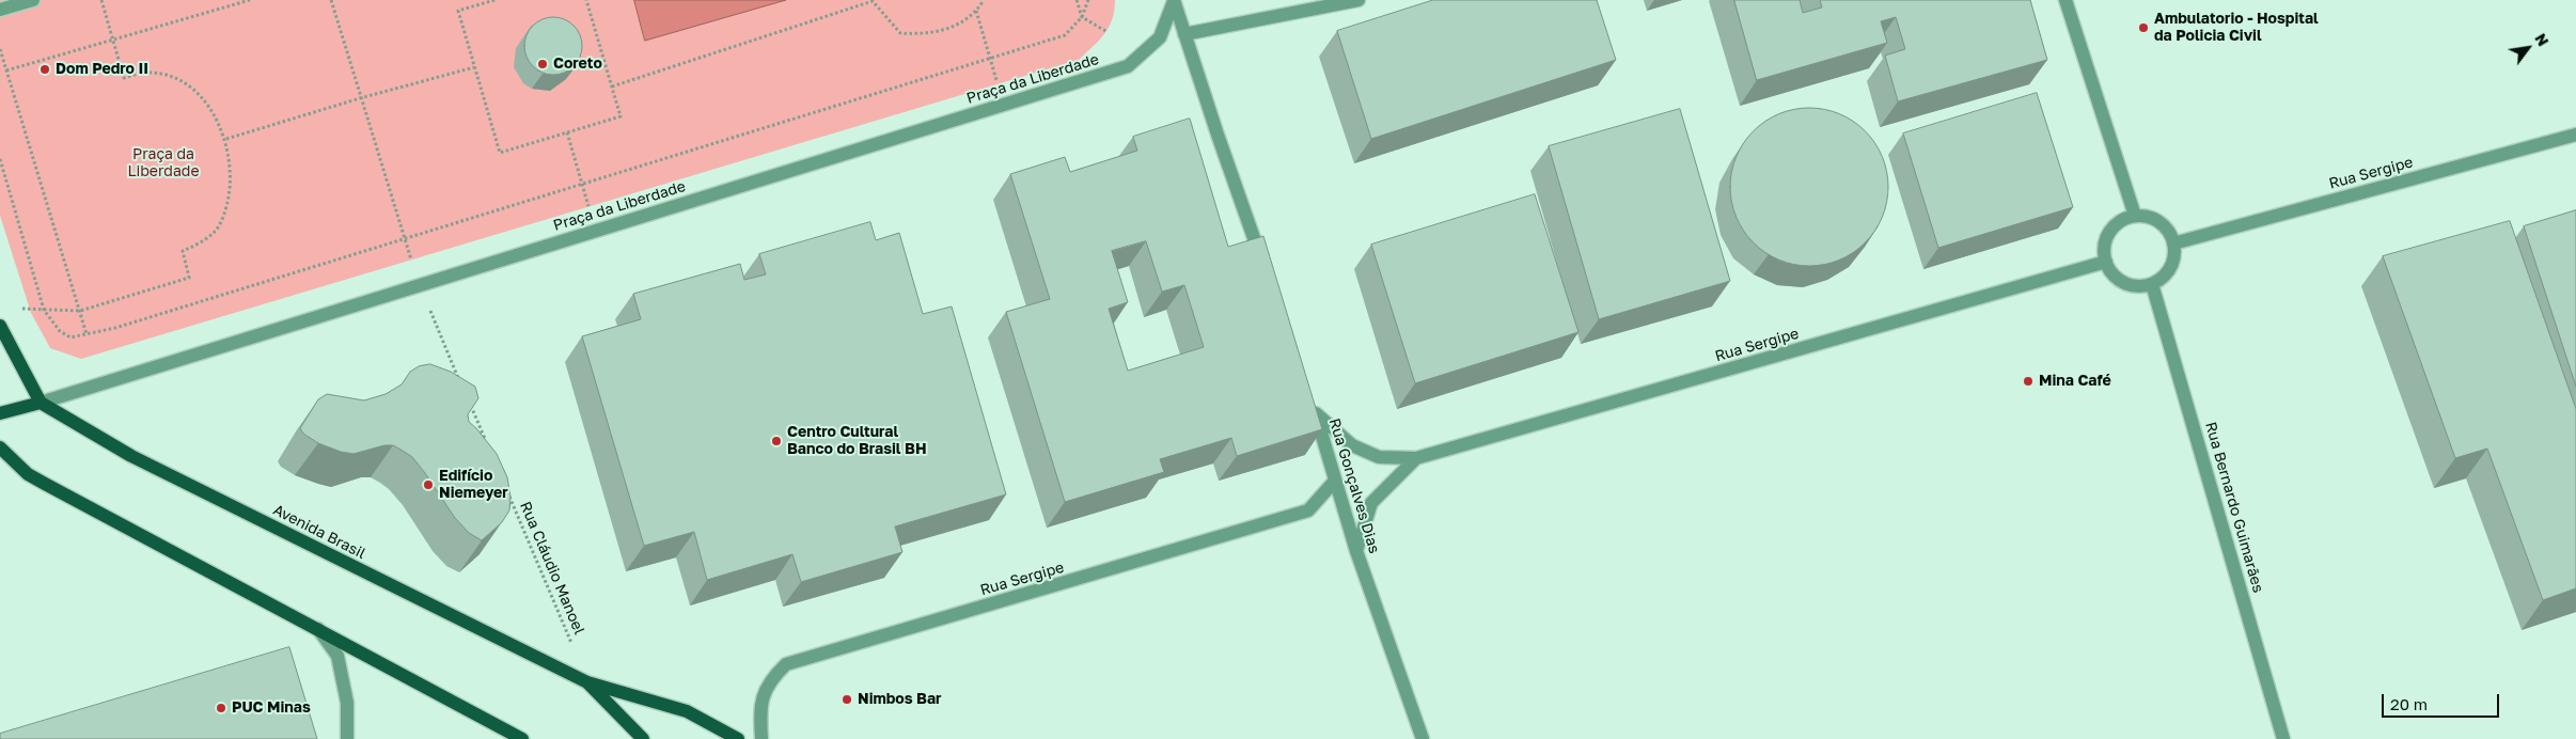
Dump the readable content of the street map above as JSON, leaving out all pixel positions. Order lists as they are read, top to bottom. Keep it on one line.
{"streets":{"main road":["Praça da Liberdade","Avenida Brasil"],"street":["Rua Sergipe","Rua Gonçalves Dias","Rua Bernardo Guimarães"],"path":["Rua Cláudio Manoel"]},"crossings":[["Praça da Liberdade","Avenida Brasil"],["Rua Sergipe","Rua Gonçalves Dias"],["Rua Sergipe","Rua Bernardo Guimarães"],["Avenida Brasil","Rua Cláudio Manoel"]],"parks":["Praça da Liberdade"],"places":["Ambulatorio - Hospital da Policia Civil","Coreto","Dom Pedro II","Mina Café","Centro Cultural Banco do Brasil BH","Edifício Niemeyer","Nimbos Bar","PUC Minas"],"scale_bar":"20 m","north":"top right"}
